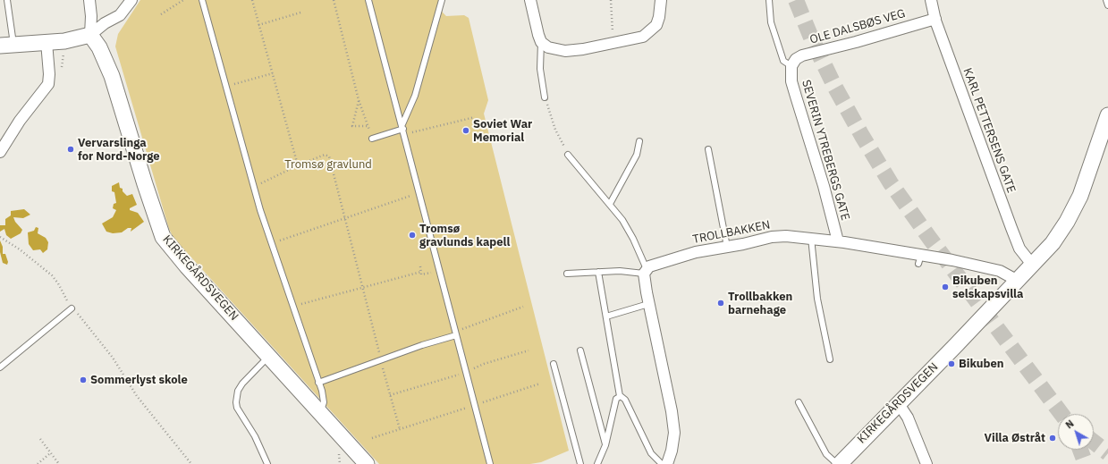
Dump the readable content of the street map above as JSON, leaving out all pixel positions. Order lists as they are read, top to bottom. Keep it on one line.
{"streets":{"street":["OLE DALSBØS VEG","KARL PETTERSENS GATE","SEVERIN YTREBERGS GATE","TROLLBAKKEN","KIRKEGÅRDSVEGEN"]},"crossings":[["OLE DALSBØS VEG","KARL PETTERSENS GATE"],["OLE DALSBØS VEG","SEVERIN YTREBERGS GATE"],["KARL PETTERSENS GATE","KIRKEGÅRDSVEGEN"],["SEVERIN YTREBERGS GATE","TROLLBAKKEN"],["TROLLBAKKEN","KIRKEGÅRDSVEGEN"]],"parks":["Tromsø gravlund"],"places":["Soviet War Memorial","Vervarslinga for Nord-Norge","Tromsø gravlunds kapell","Bikuben selskapsvilla","Trollbakken barnehage","Bikuben","Sommerlyst skole","Villa Østråt"],"north":"top left"}
